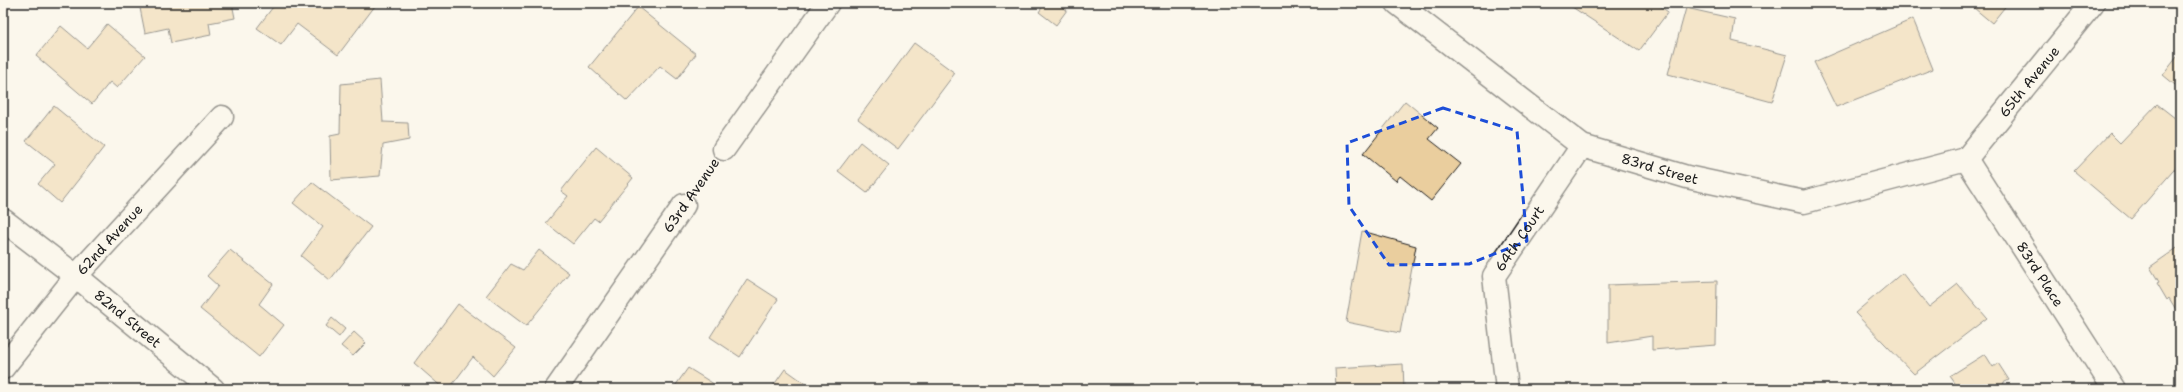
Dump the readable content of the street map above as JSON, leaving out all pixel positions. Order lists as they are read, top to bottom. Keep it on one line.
{"streets":{"street":["65th Avenue","83rd Street","63rd Avenue","64th Court","62nd Avenue","83rd Place","82nd Street"]},"crossings":[["65th Avenue","83rd Street"],["65th Avenue","83rd Place"],["83rd Street","64th Court"],["83rd Street","83rd Place"],["62nd Avenue","82nd Street"]]}
